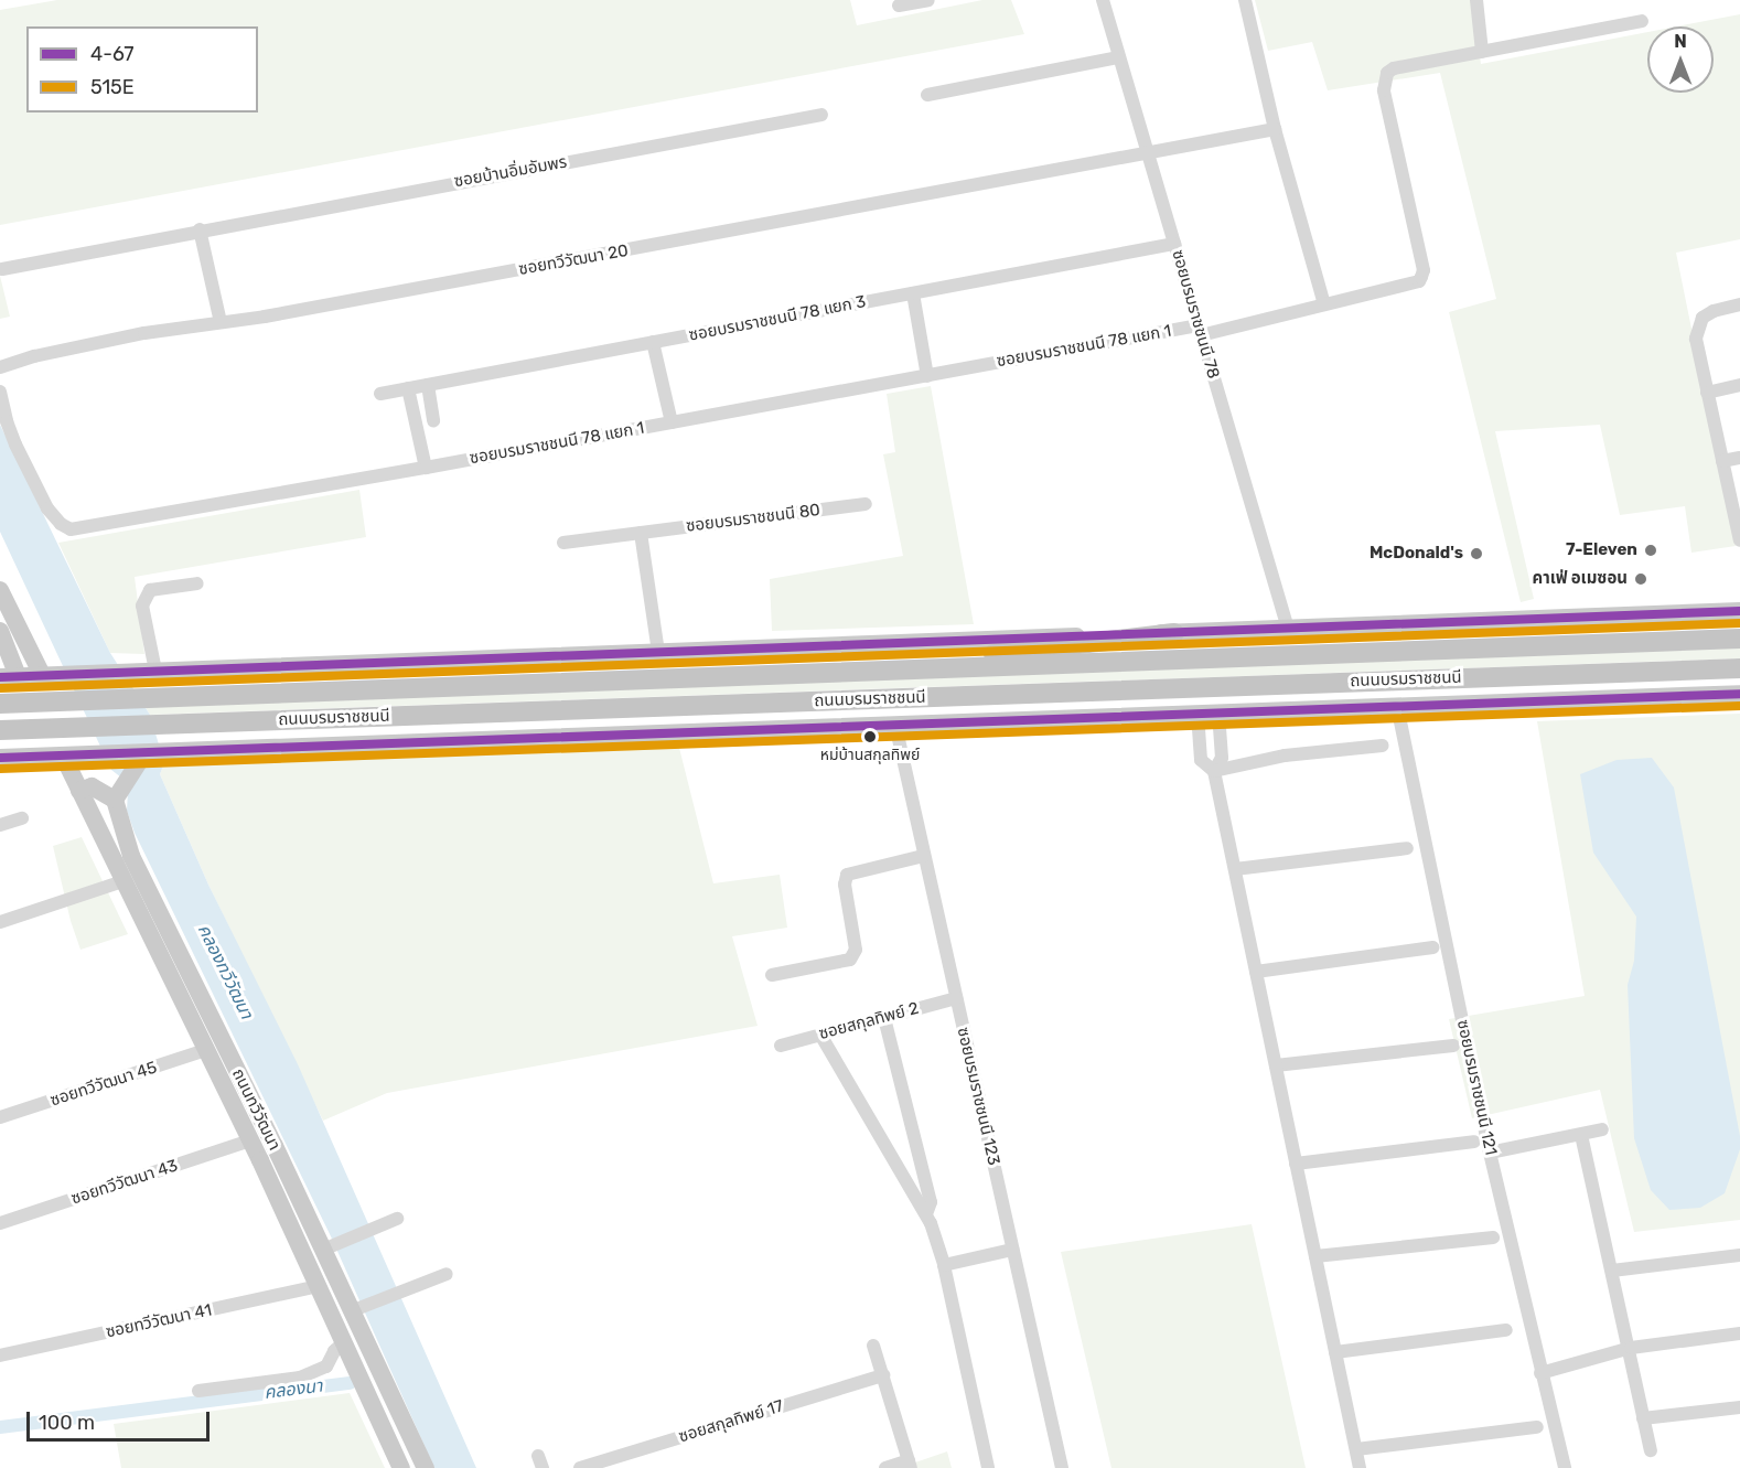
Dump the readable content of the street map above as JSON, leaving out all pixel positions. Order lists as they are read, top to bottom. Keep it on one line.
{"streets":{"highway":["ถนนบรมราชชนนี"],"main road":["ถนนทวีวัฒนา"],"street":["ซอยบ้านอิ่มอัมพร","ซอยทวีวัฒนา 20","ซอยบรมราชชนนี 78","ซอยบรมราชชนนี 78 แยก 3","ซอยบรมราชชนนี 78 แยก 1","ซอยบรมราชชนนี 80","ซอยสกุลทิพย์ 2","ซอยทวีวัฒนา 45","ซอยบรมราชชนนี 121","ซอยบรมราชชนนี 123","ซอยทวีวัฒนา 43","ซอยทวีวัฒนา 41","ซอยสกุลทิพย์ 17"]},"crossings":[["ซอยทวีวัฒนา 20","ซอยบรมราชชนนี 78"],["ซอยบรมราชชนนี 78","ซอยบรมราชชนนี 78 แยก 3"],["ซอยบรมราชชนนี 78","ซอยบรมราชชนนี 78 แยก 1"],["ซอยสกุลทิพย์ 2","ซอยบรมราชชนนี 123"],["ซอยทวีวัฒนา 45","ถนนทวีวัฒนา"],["ถนนทวีวัฒนา","ซอยทวีวัฒนา 43"],["ถนนทวีวัฒนา","ซอยทวีวัฒนา 41"]],"water":["คลองทวีวัฒนา","คลองนา"],"places":["7-Eleven","McDonald's","คาเฟ่ อเมซอน","หม่บ้านสกุลทิพย์"],"lines":["transit line 4-67","transit line 515E"],"legend":["4-67","515E"],"scale_bar":"100 m","north":"top"}
